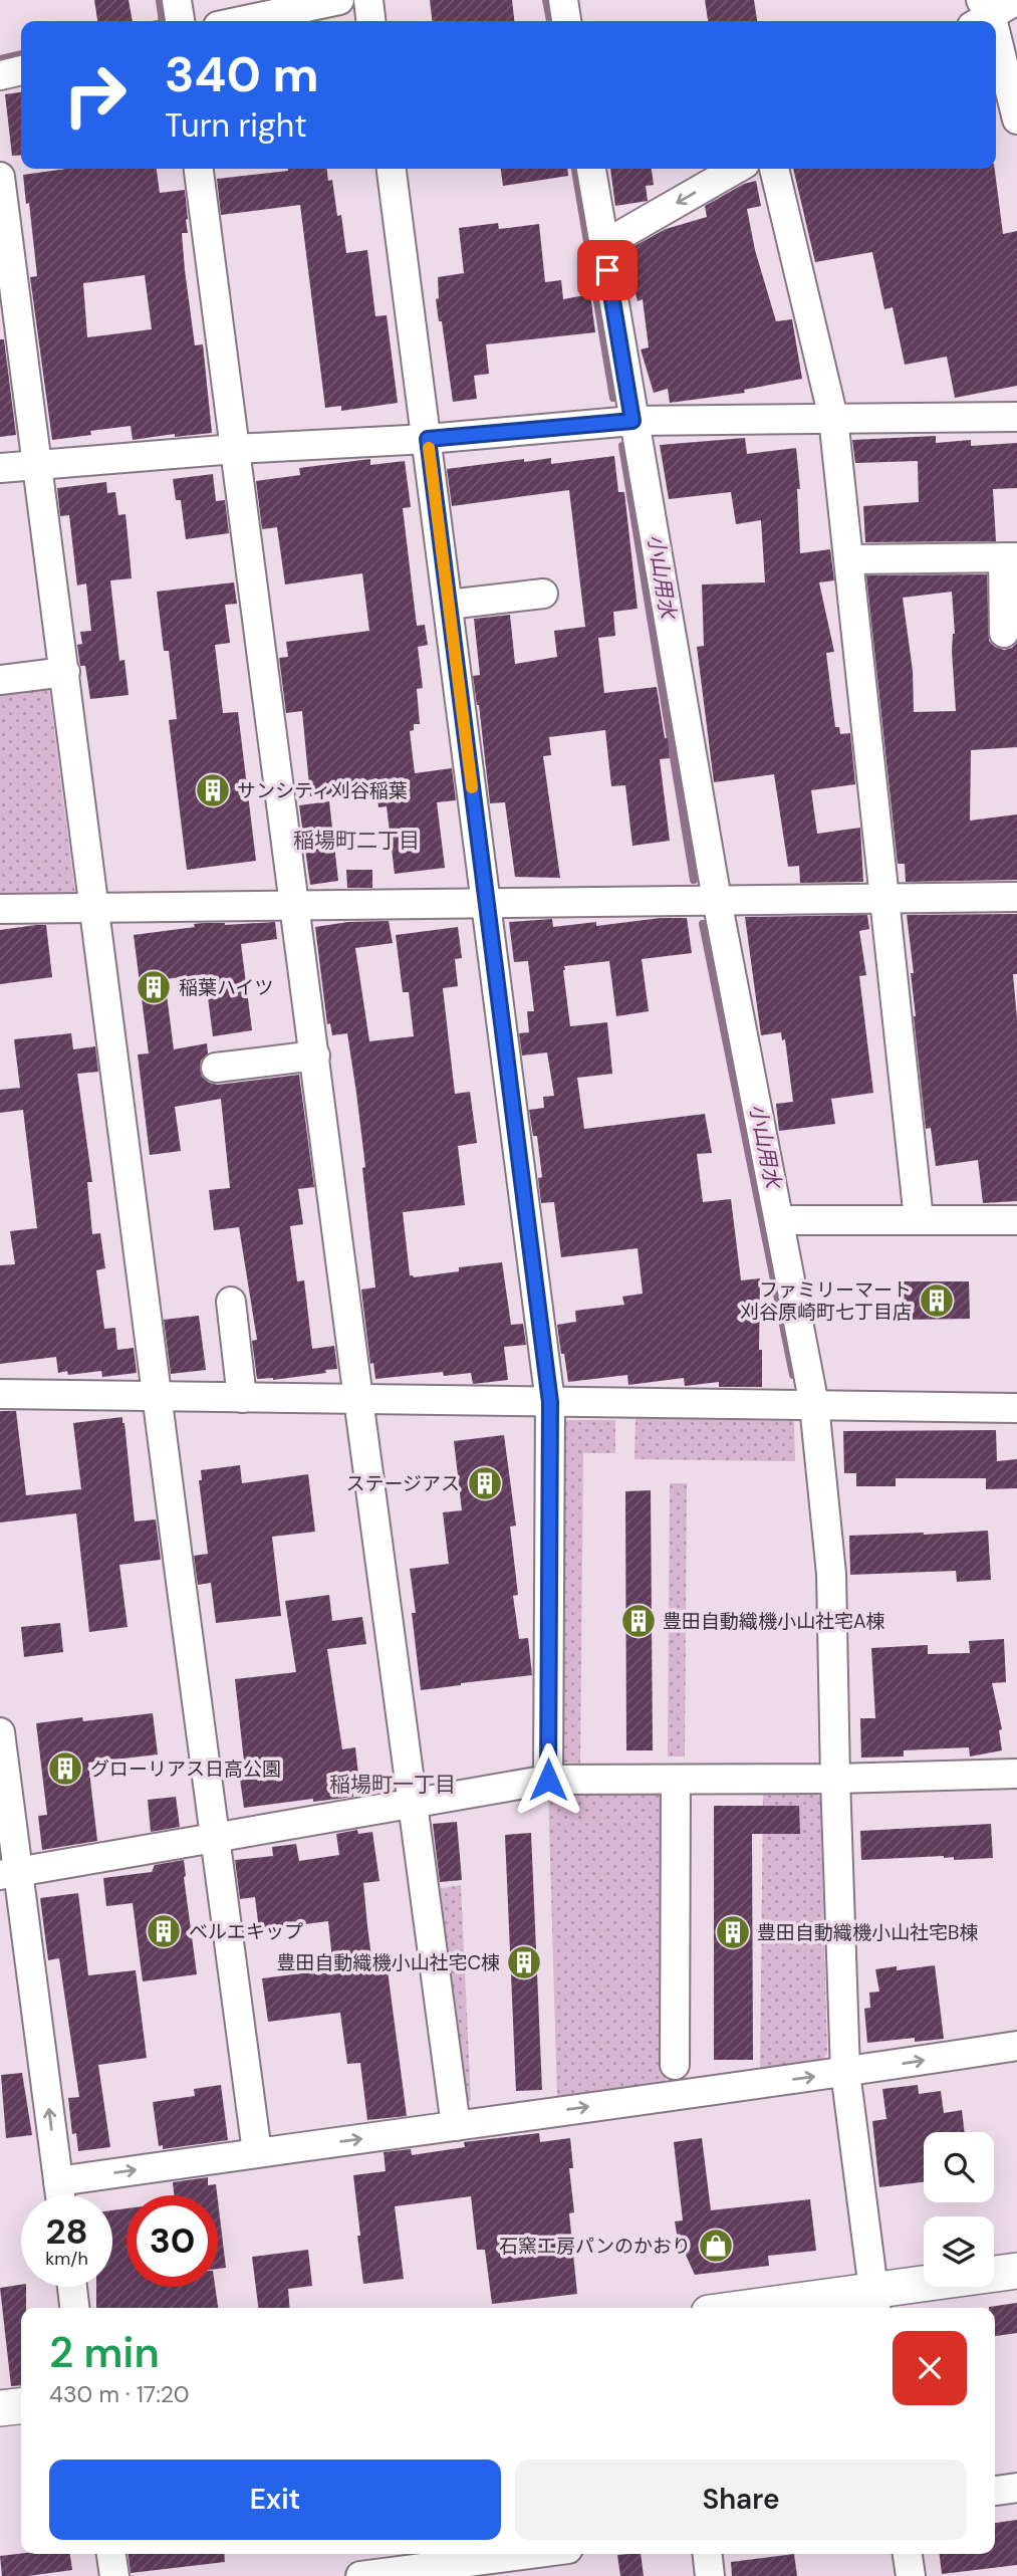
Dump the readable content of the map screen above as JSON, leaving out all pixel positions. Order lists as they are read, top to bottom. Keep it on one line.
{"districts":["稲場町二丁目","稲場町一丁目"],"water":["小山用水"],"places":{"building":["サンシティ刈谷稲葉","稲葉ハイツ","ファミリーマート 刈谷原崎町七丁目店","ステージアス","豊田自動織機小山社宅A棟","グローリアス日高公園","ベルエキップ","豊田自動織機小山社宅B棟","豊田自動織機小山社宅C棟"],"shop":["石窯工房パンのかおり"]},"page":{"turn":["340 m","Turn right"],"speed":"28 km/h","limit":"30","heading":["2 min","430 m · 17:20"],"buttons":["Exit","Share"]}}
